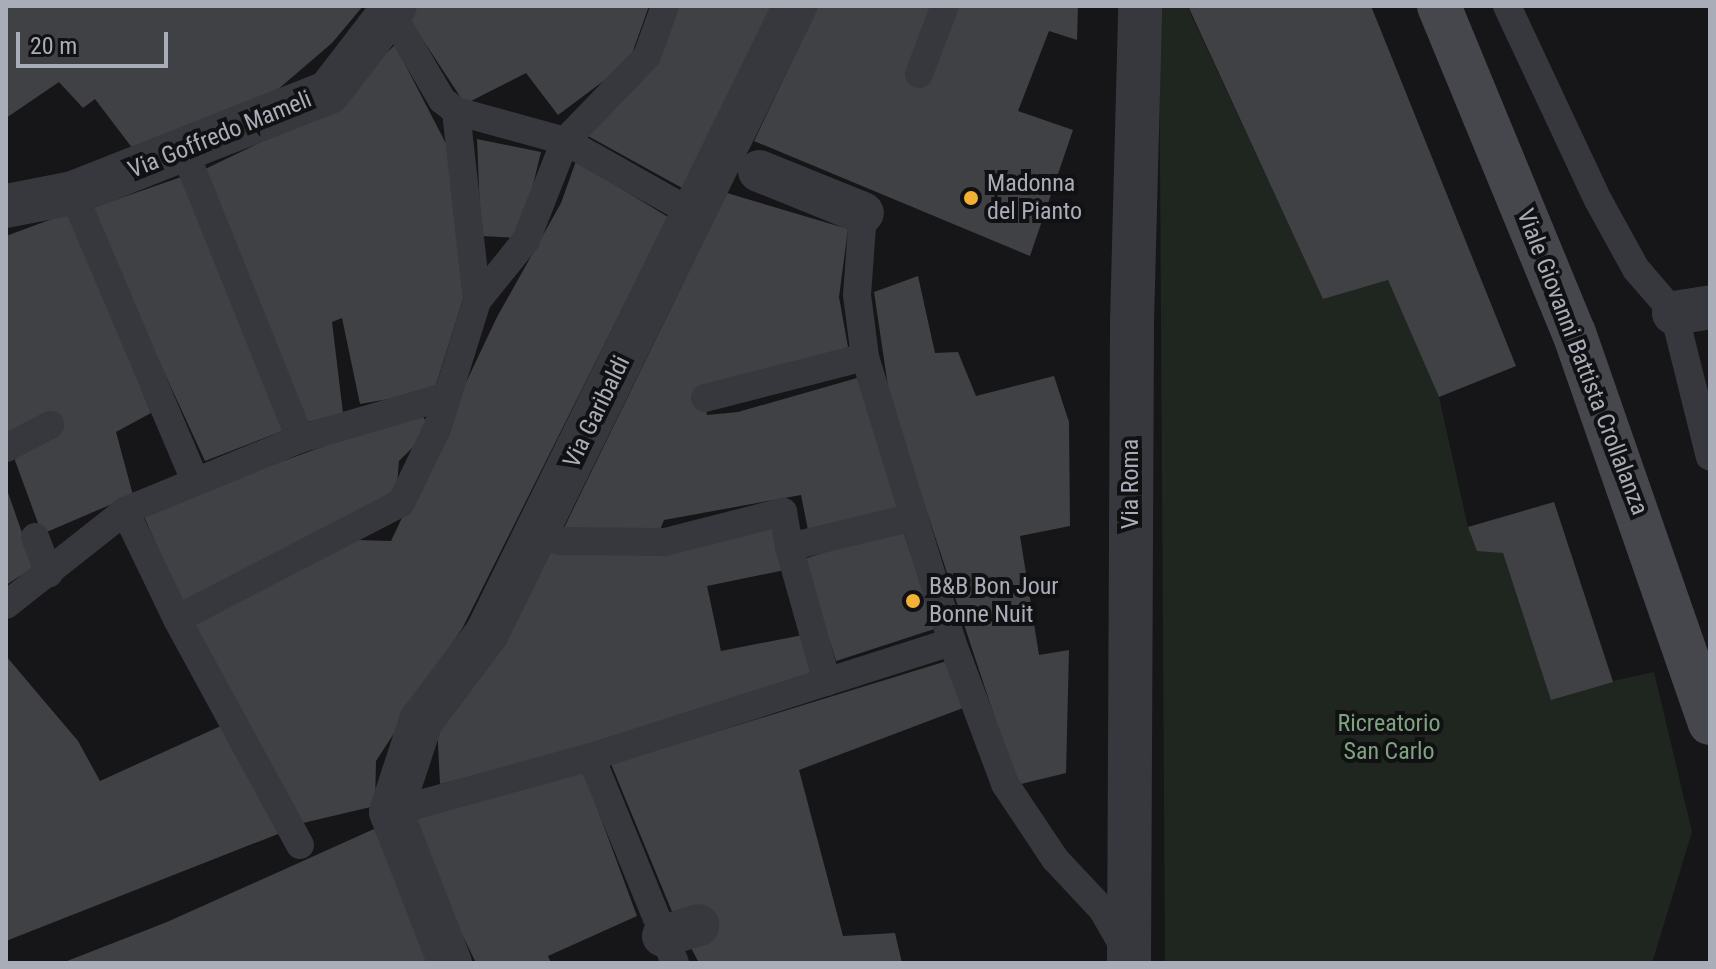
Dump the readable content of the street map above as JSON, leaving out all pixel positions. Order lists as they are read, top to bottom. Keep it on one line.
{"streets":{"main road":["Viale Giovanni Battista Crollalanza"],"street":["Via Goffredo Mameli","Via Garibaldi","Via Roma"]},"parks":["Ricreatorio San Carlo"],"places":["Madonna del Pianto","B&B Bon Jour Bonne Nuit"],"scale_bar":"20 m"}
